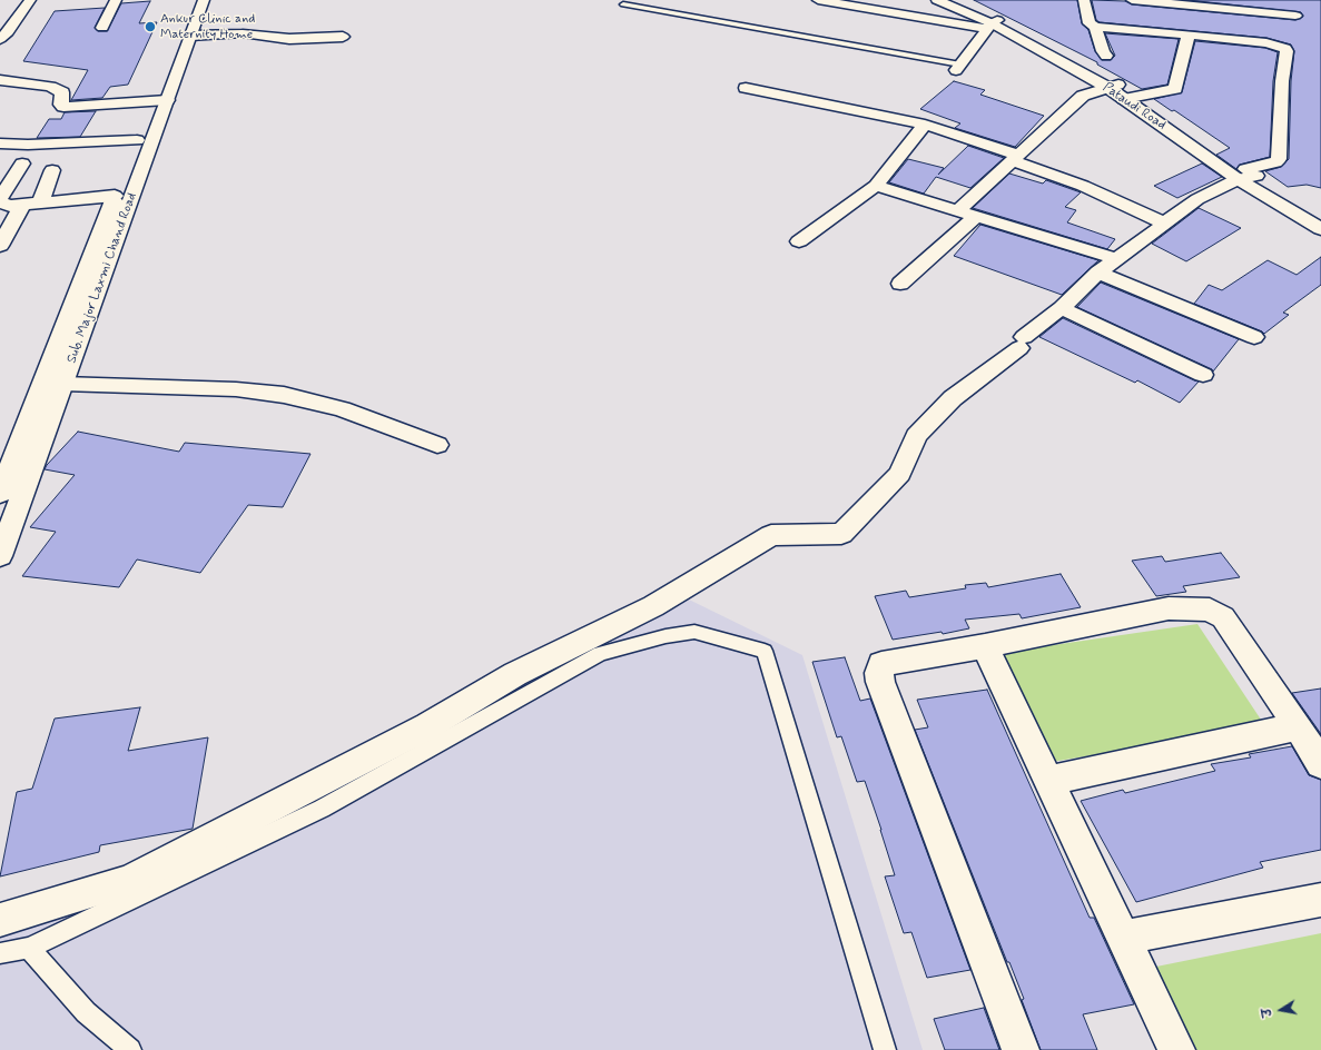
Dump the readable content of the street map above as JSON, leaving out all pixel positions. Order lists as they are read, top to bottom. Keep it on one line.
{"streets":{"street":["Pataudi Road","Sub. Major Laxmi Chand Road"]},"places":["Ankur Clinic and Maternity Home"],"north":"left"}
